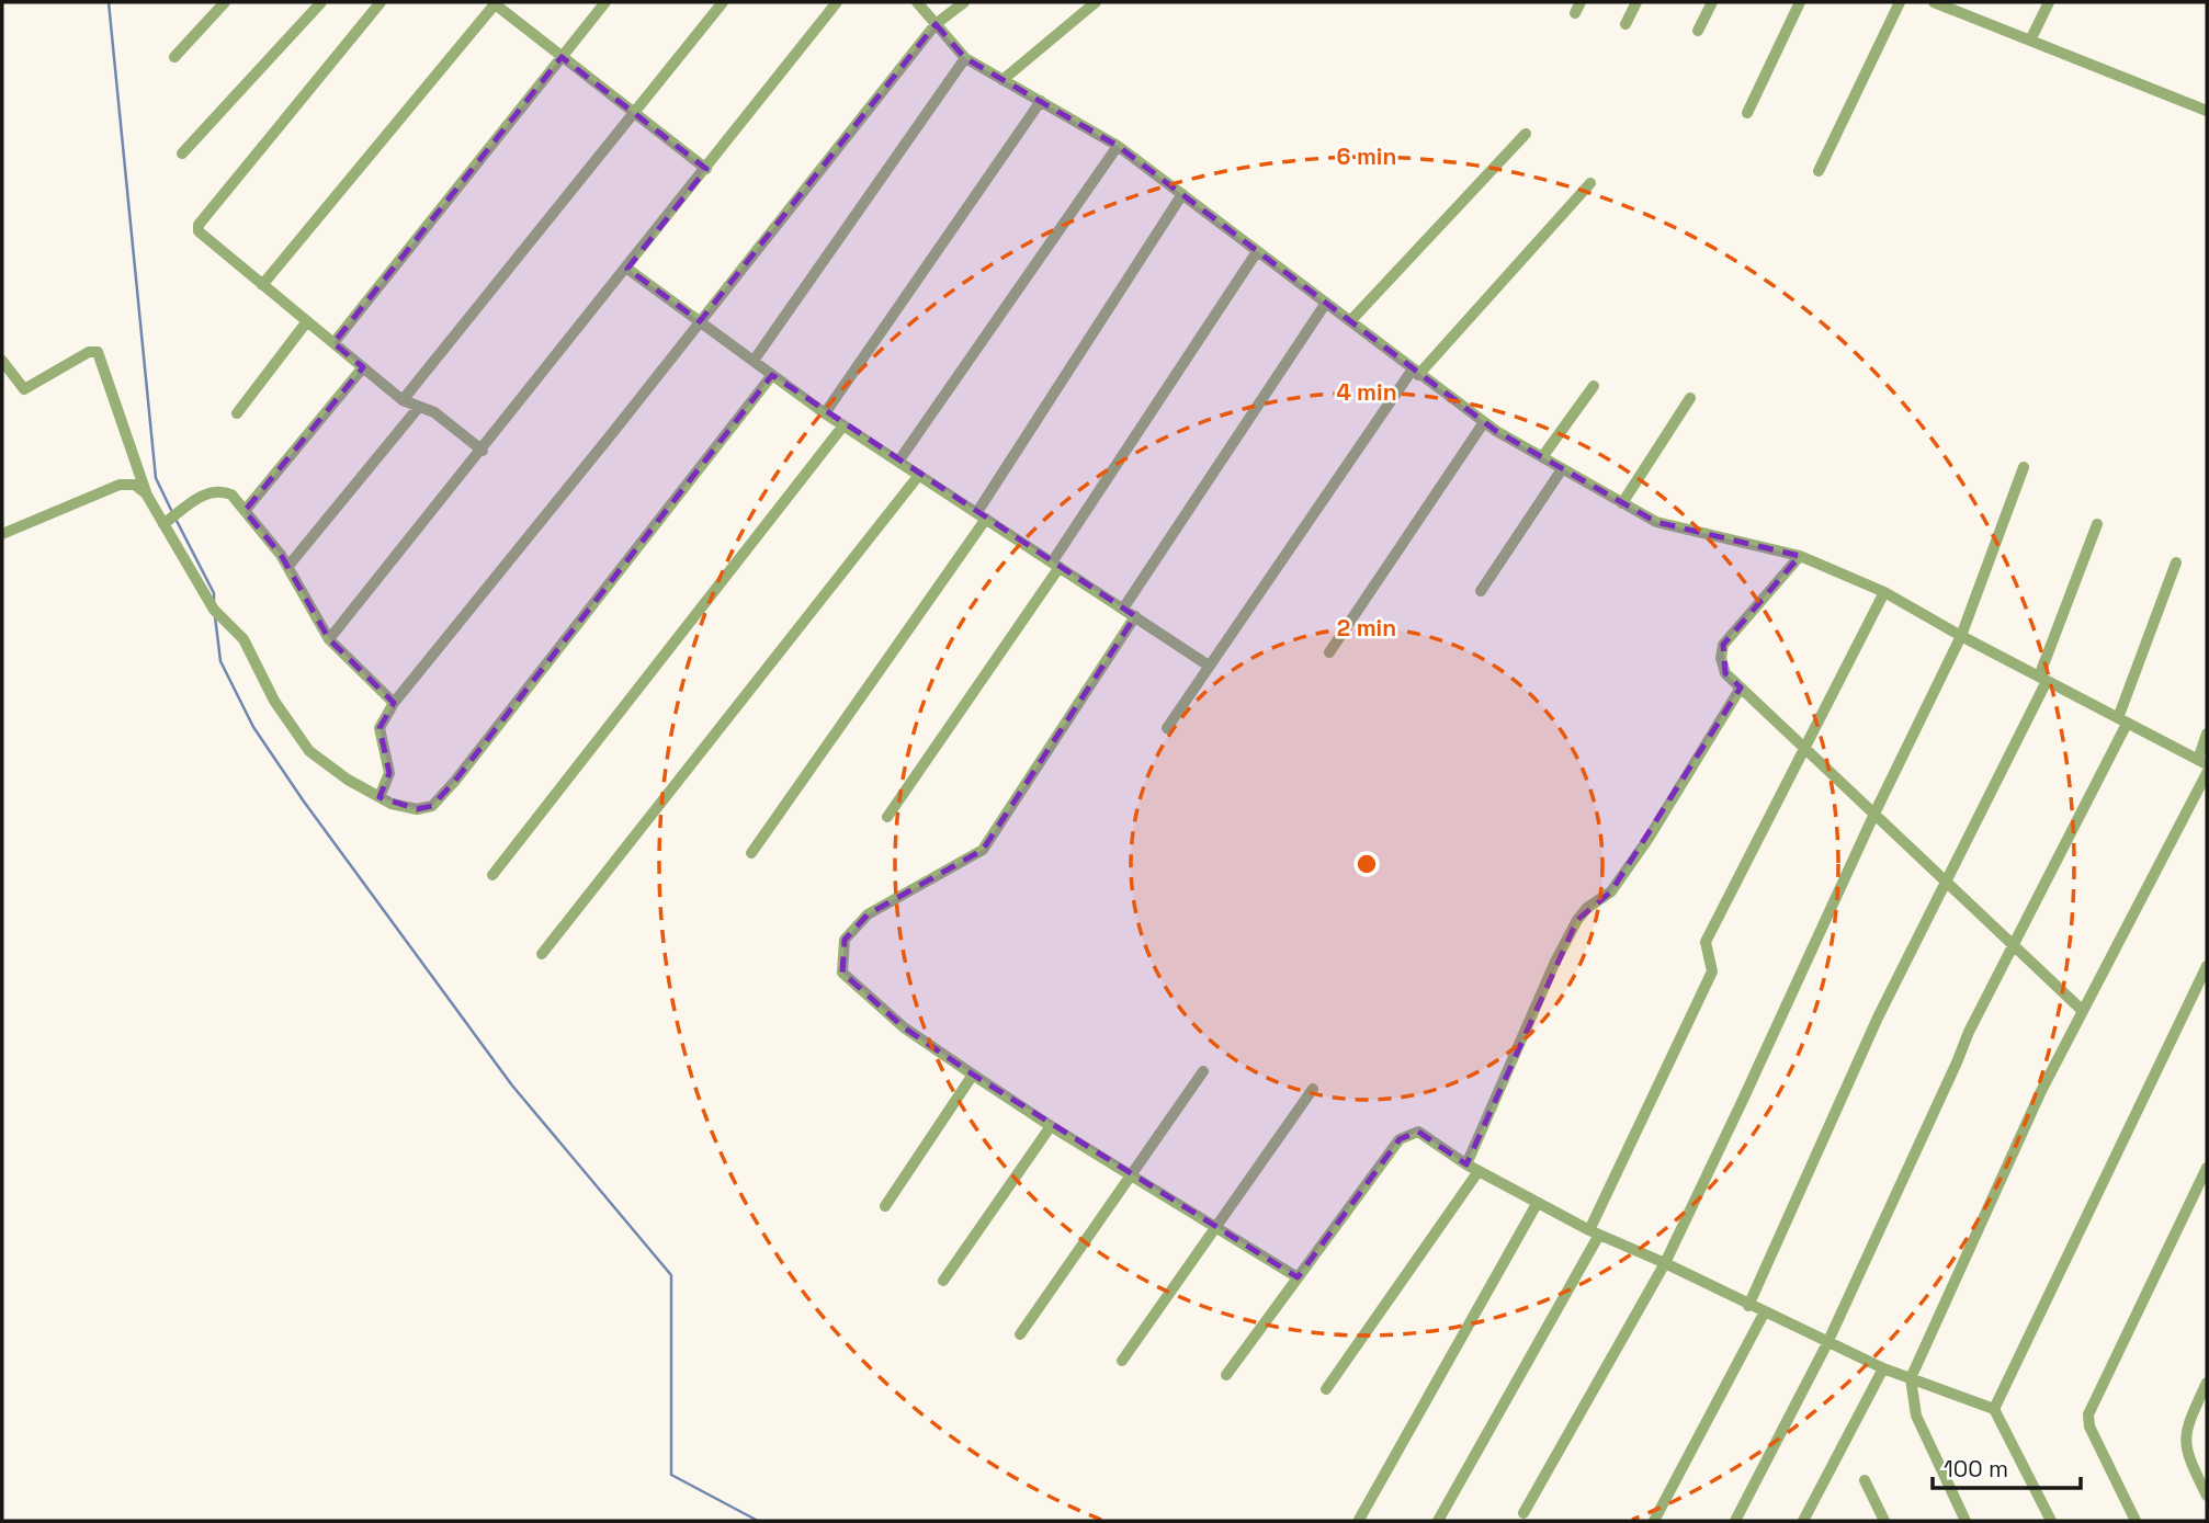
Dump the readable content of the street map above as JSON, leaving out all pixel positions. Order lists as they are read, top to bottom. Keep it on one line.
{"scale_bar":"100 m","rings":["6 min","4 min","2 min"]}
